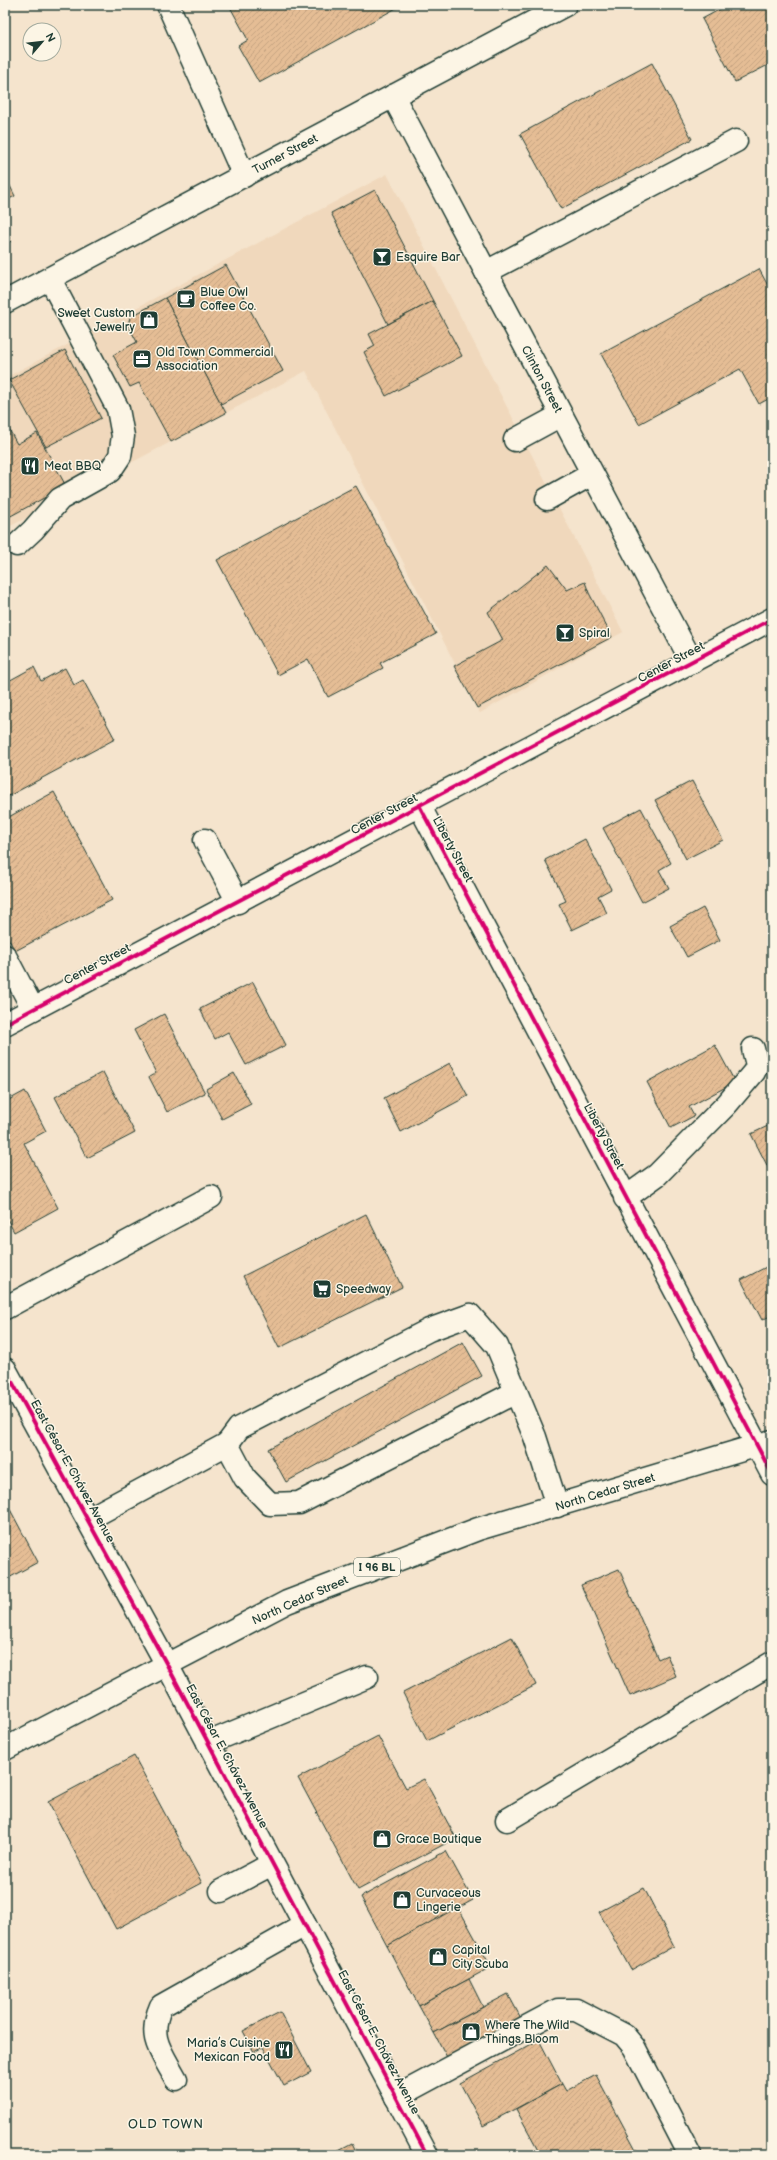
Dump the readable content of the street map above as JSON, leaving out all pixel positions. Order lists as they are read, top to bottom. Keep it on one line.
{"streets":{"street":["Turner Street","Clinton Street","Center Street","Liberty Street","East César E. Chávez Avenue","North Cedar Street","I 96 BL"]},"crossings":[["Turner Street","Clinton Street"],["Clinton Street","Center Street"],["Center Street","Liberty Street"],["Liberty Street","North Cedar Street"],["East César E. Chávez Avenue","North Cedar Street"]],"districts":["OLD TOWN"],"places":{"bar":["Esquire Bar","Spiral"],"cafe":["Blue Owl Coffee Co."],"shop":["Sweet Custom Jewelry","Grace Boutique","Curvaceous Lingerie","Capital City Scuba","Where The Wild Things Bloom"],"office":["Old Town Commercial Association"],"restaurant":["Meat BBQ","Maria’s Cuisine Mexican Food"],"supermarket":["Speedway"]},"north":"top right"}
